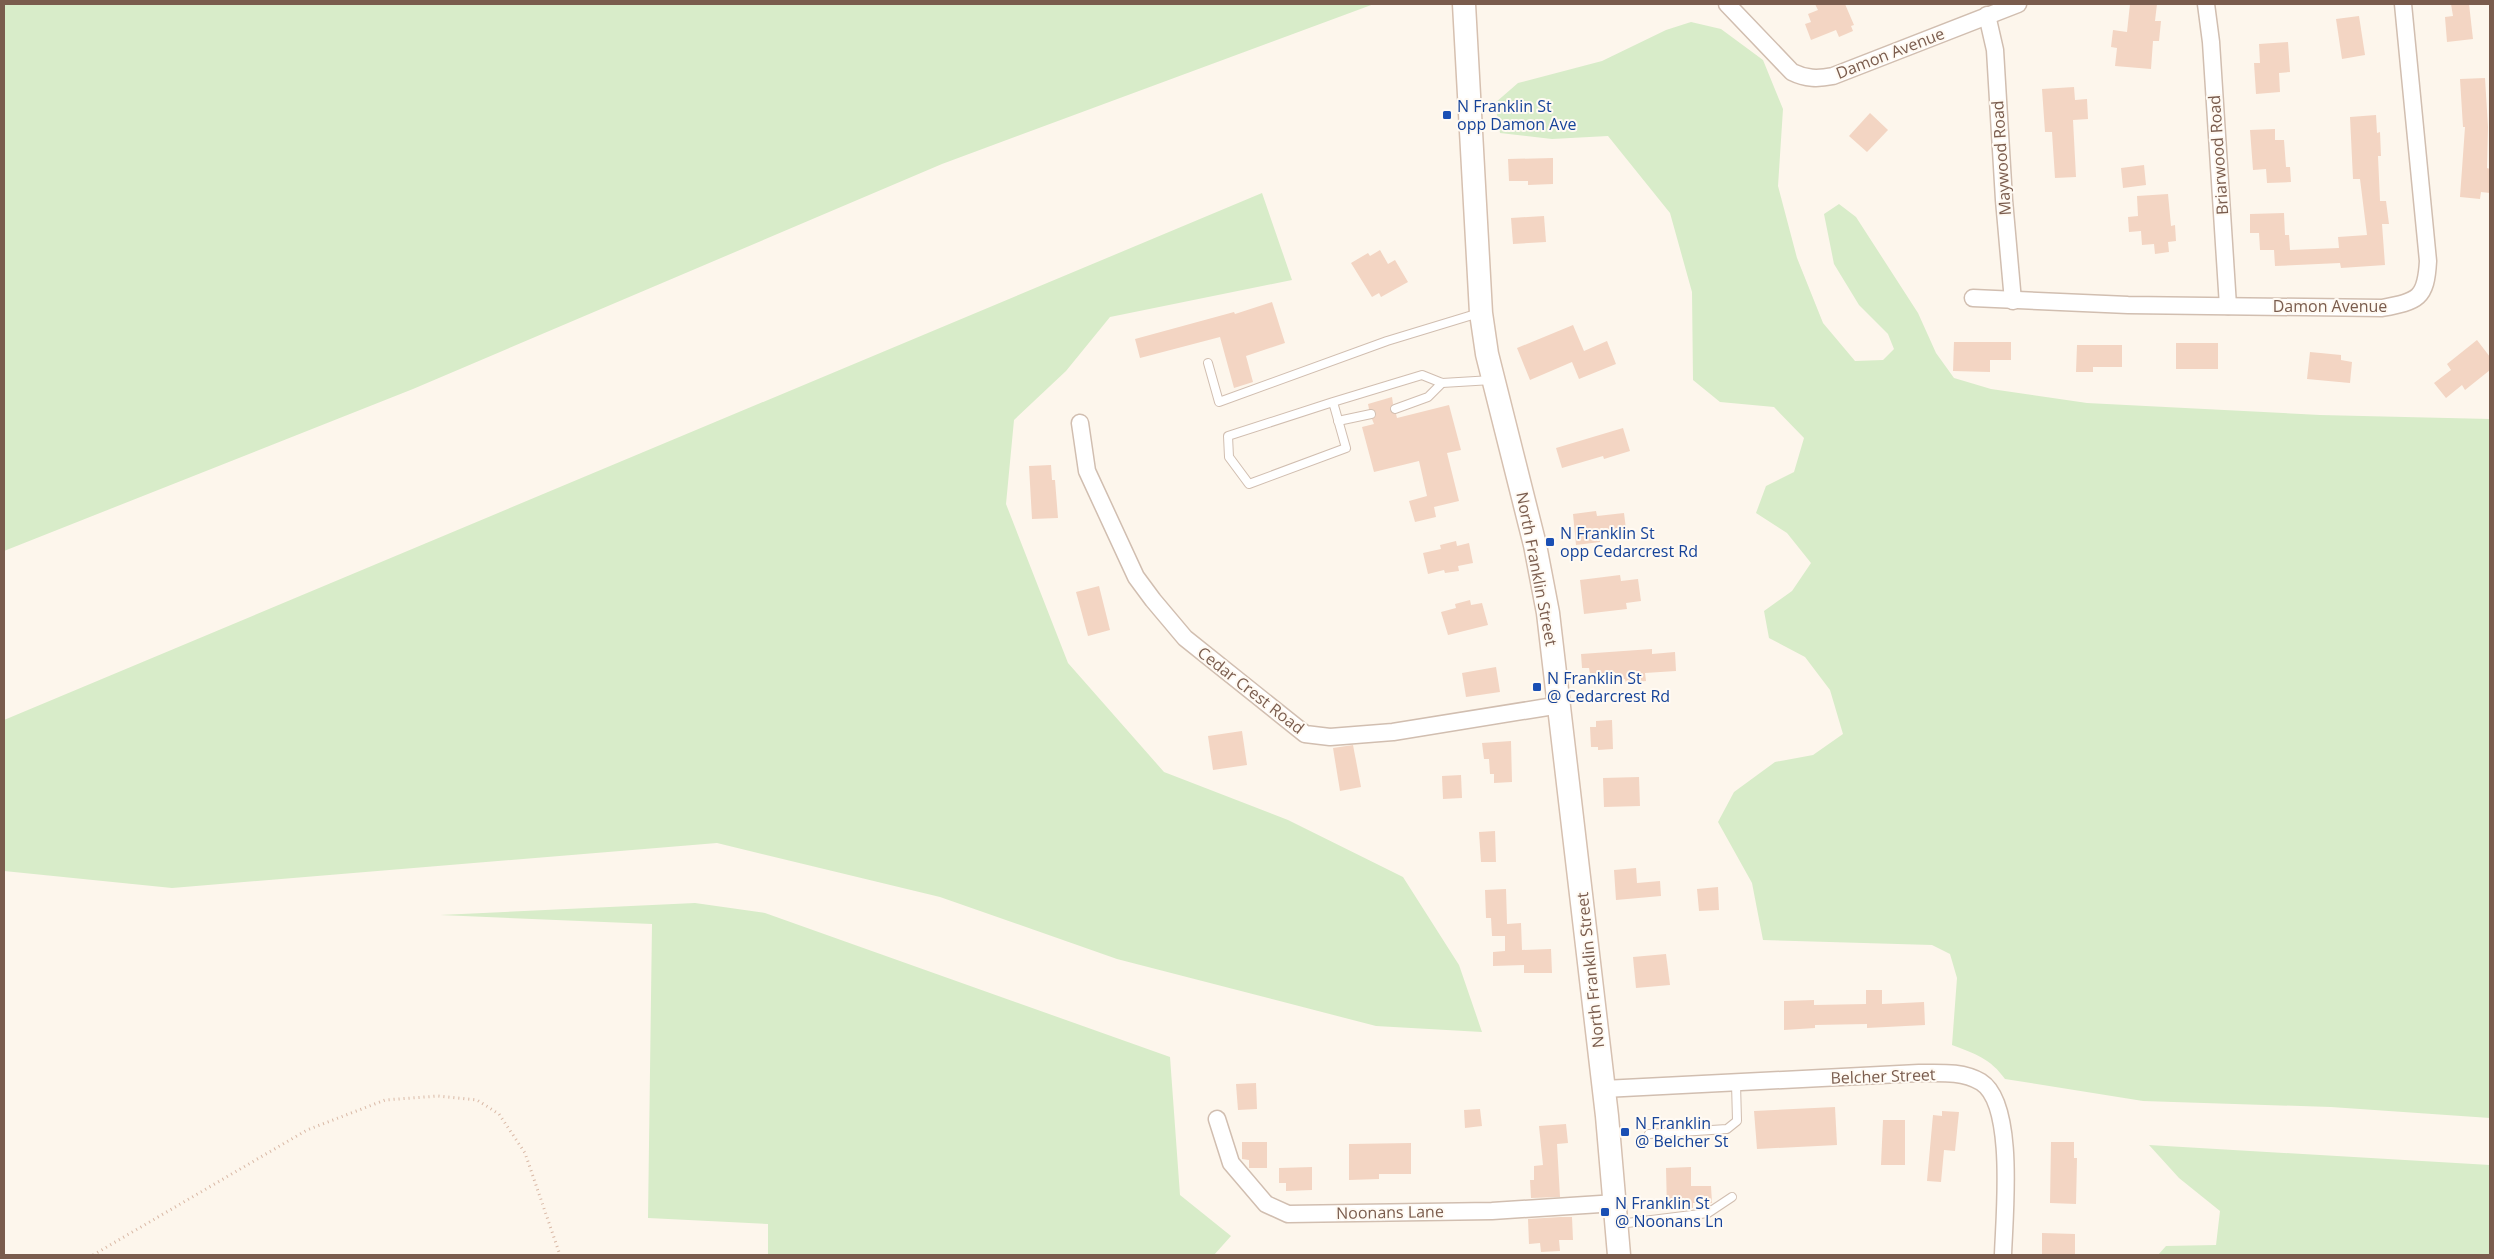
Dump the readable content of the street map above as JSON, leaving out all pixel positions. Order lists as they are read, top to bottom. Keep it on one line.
{"streets":{"main road":["North Franklin Street"],"street":["Damon Avenue","Briarwood Road","Maywood Road","Cedar Crest Road","Belcher Street","Noonans Lane"]},"crossings":[["Damon Avenue","Briarwood Road"],["Damon Avenue","Maywood Road"],["North Franklin Street","Cedar Crest Road"],["North Franklin Street","Belcher Street"],["North Franklin Street","Noonans Lane"]],"places":{"transit":["N Franklin St opp Damon Ave","N Franklin St opp Cedarcrest Rd","N Franklin St @ Cedarcrest Rd","N Franklin @ Belcher St","N Franklin St @ Noonans Ln"]}}
